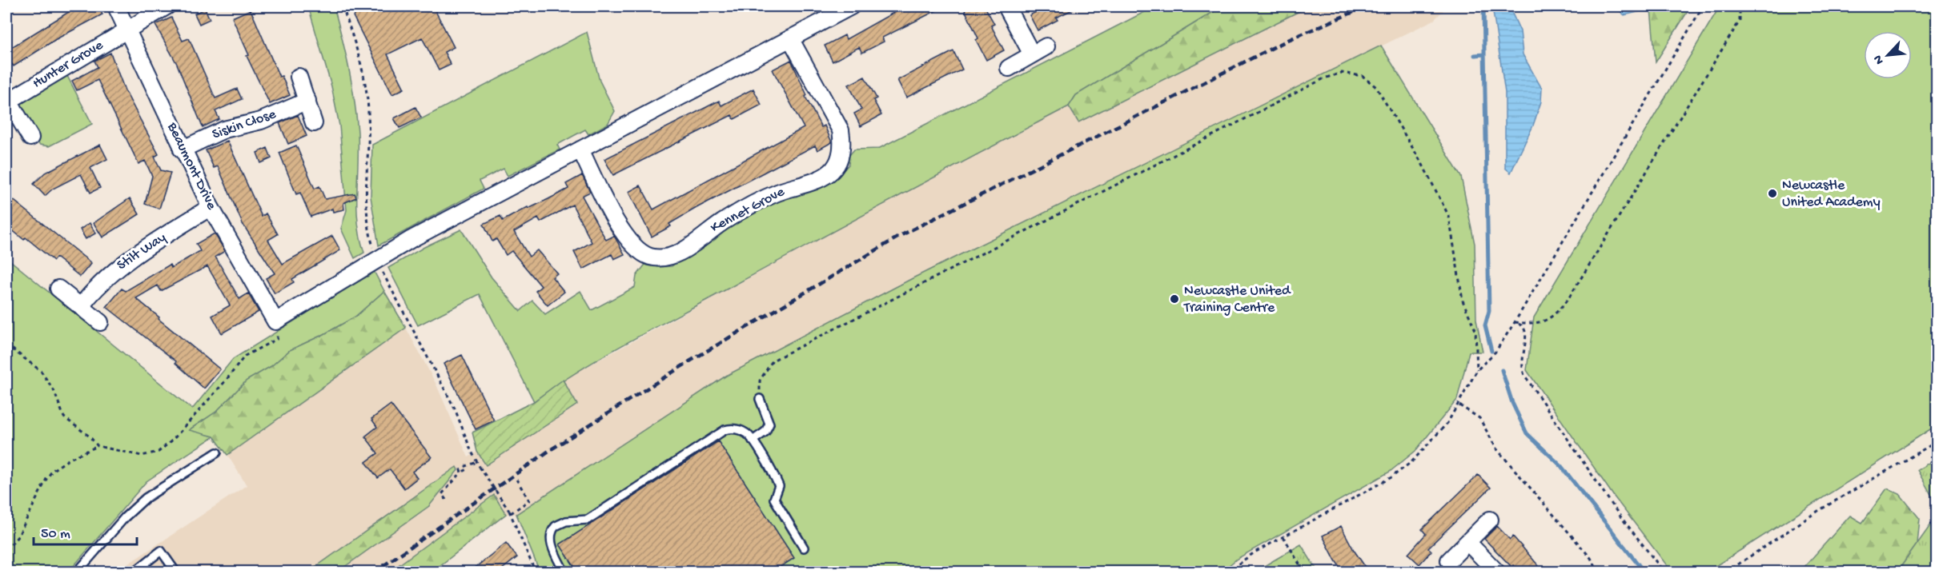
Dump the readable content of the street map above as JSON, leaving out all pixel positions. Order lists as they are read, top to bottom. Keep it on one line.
{"streets":{"street":["Hunter Grove","Siskin Close","Beaumont Drive","Kennet Grove","Stilt Way"]},"crossings":[["Hunter Grove","Beaumont Drive"],["Siskin Close","Beaumont Drive"],["Beaumont Drive","Stilt Way"]],"places":["Newcastle United Academy","Newcastle United Training Centre"],"scale_bar":"50 m","north":"bottom left"}
